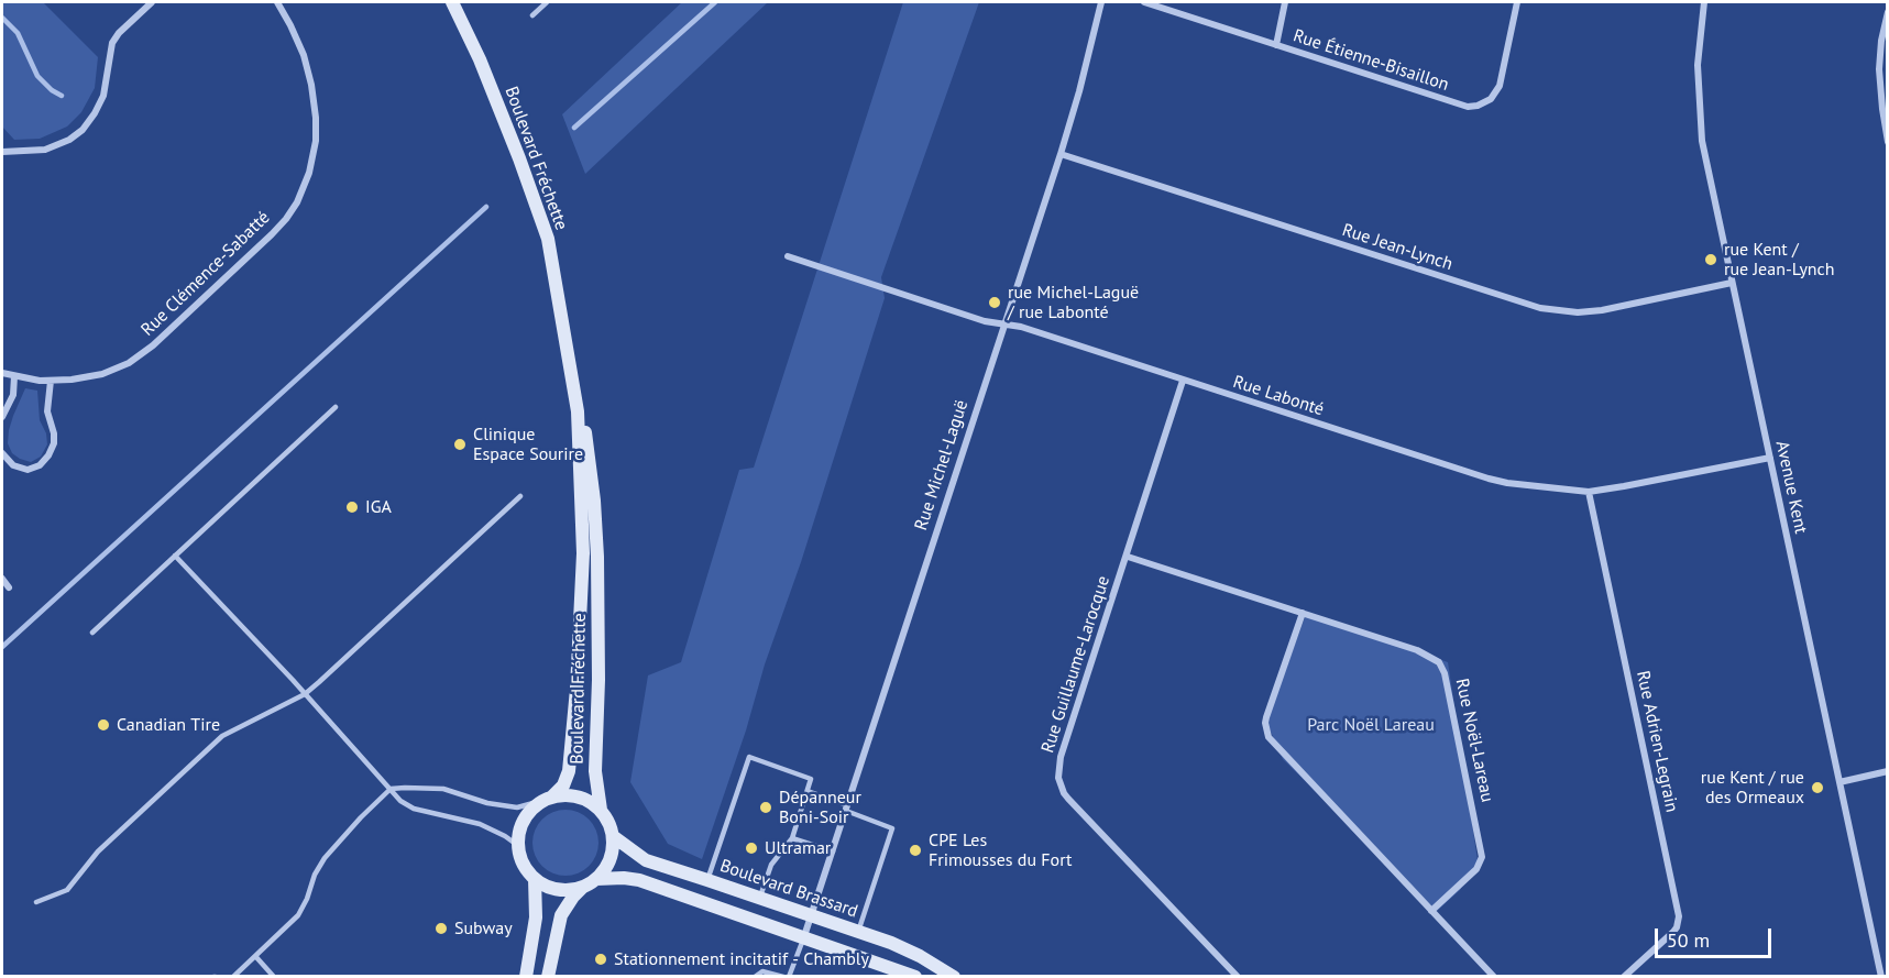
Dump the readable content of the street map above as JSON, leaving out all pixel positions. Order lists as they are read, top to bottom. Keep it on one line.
{"streets":{"main road":["Boulevard Fréchette","Boulevard Brassard"],"street":["Rue Étienne-Bisaillon","Rue Jean-Lynch","Rue Clémence-Sabatté","Rue Labonté","Rue Michel-Laguë","Avenue Kent","Rue Guillaume-Larocque","Rue Noël-Lareau","Rue Adrien-Legrain"]},"crossings":[["Boulevard Fréchette","Boulevard Brassard"],["Rue Jean-Lynch","Rue Michel-Laguë"],["Rue Jean-Lynch","Avenue Kent"],["Rue Labonté","Rue Michel-Laguë"],["Rue Labonté","Avenue Kent"],["Rue Labonté","Rue Guillaume-Larocque"],["Rue Labonté","Rue Adrien-Legrain"],["Rue Michel-Laguë","Boulevard Brassard"],["Rue Guillaume-Larocque","Rue Noël-Lareau"]],"parks":["Parc Noël Lareau"],"places":["rue Kent / rue Jean-Lynch","rue Michel-Laguë / rue Labonté","Clinique Espace Sourire","IGA","Canadian Tire","rue Kent / rue des Ormeaux","Dépanneur Boni-Soir","Ultramar","CPE Les Frimousses du Fort","Subway","Stationnement incitatif - Chambly"],"scale_bar":"50 m"}
